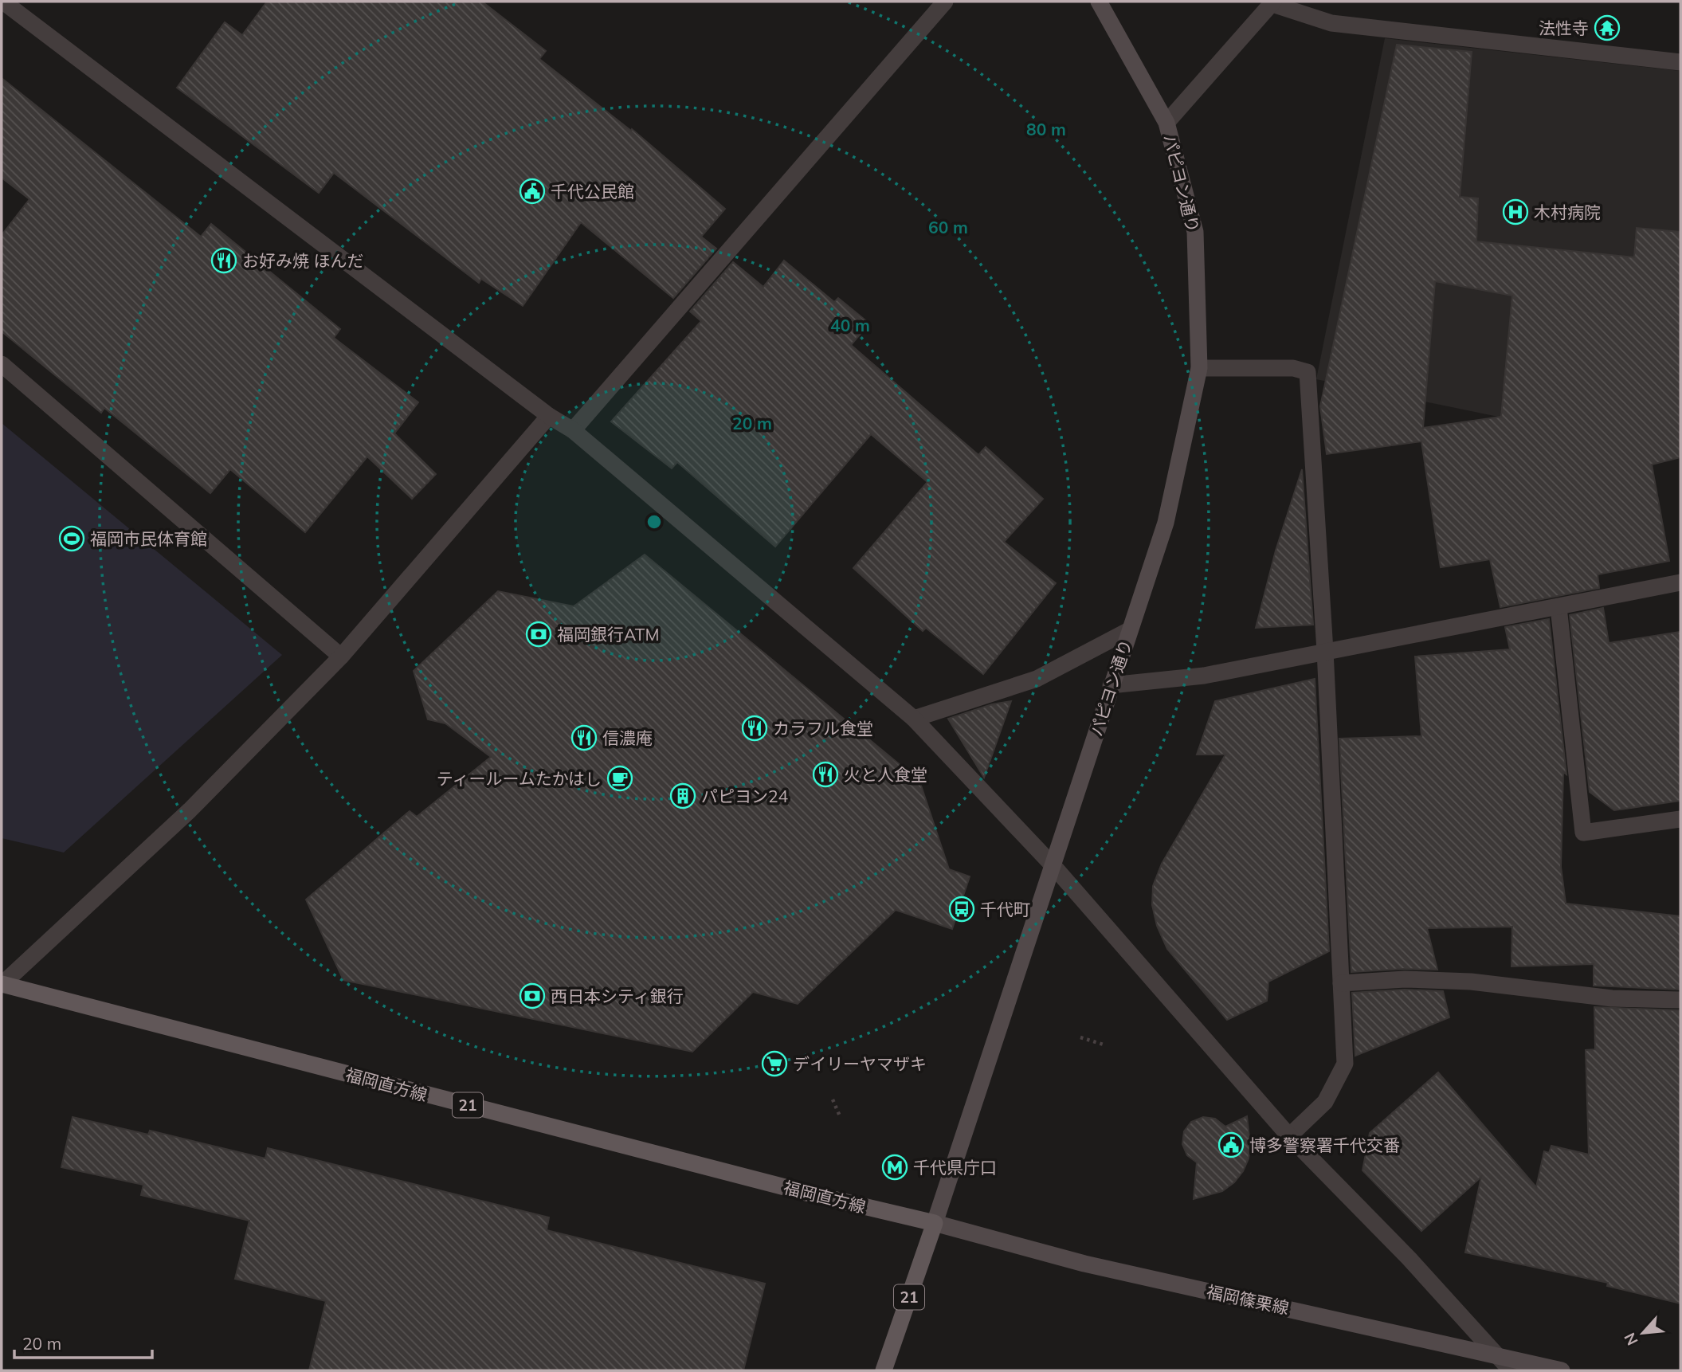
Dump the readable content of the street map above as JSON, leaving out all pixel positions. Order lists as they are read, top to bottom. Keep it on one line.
{"streets":{"main road":["パピヨン通り","福岡直方線","21","福岡篠栗線"]},"crossings":[["パピヨン通り","福岡直方線"],["パピヨン通り","福岡篠栗線"],["福岡直方線","福岡篠栗線"]],"places":{"temple":["法性寺"],"public building":["千代公民館","博多警察署千代交番"],"hospital":["木村病院"],"restaurant":["お好み焼 ほんだ","カラフル食堂","信濃庵","火と人食堂"],"sports":["福岡市民体育館"],"bank":["福岡銀行ATM","西日本シティ銀行"],"cafe":["ティールームたかはし"],"building":["パピヨン24"],"bus stop":["千代町"],"supermarket":["デイリーヤマザキ"],"metro station":["千代県庁口"]},"scale_bar":"20 m","north":"bottom left","rings":["80 m","60 m","40 m","20 m"]}
